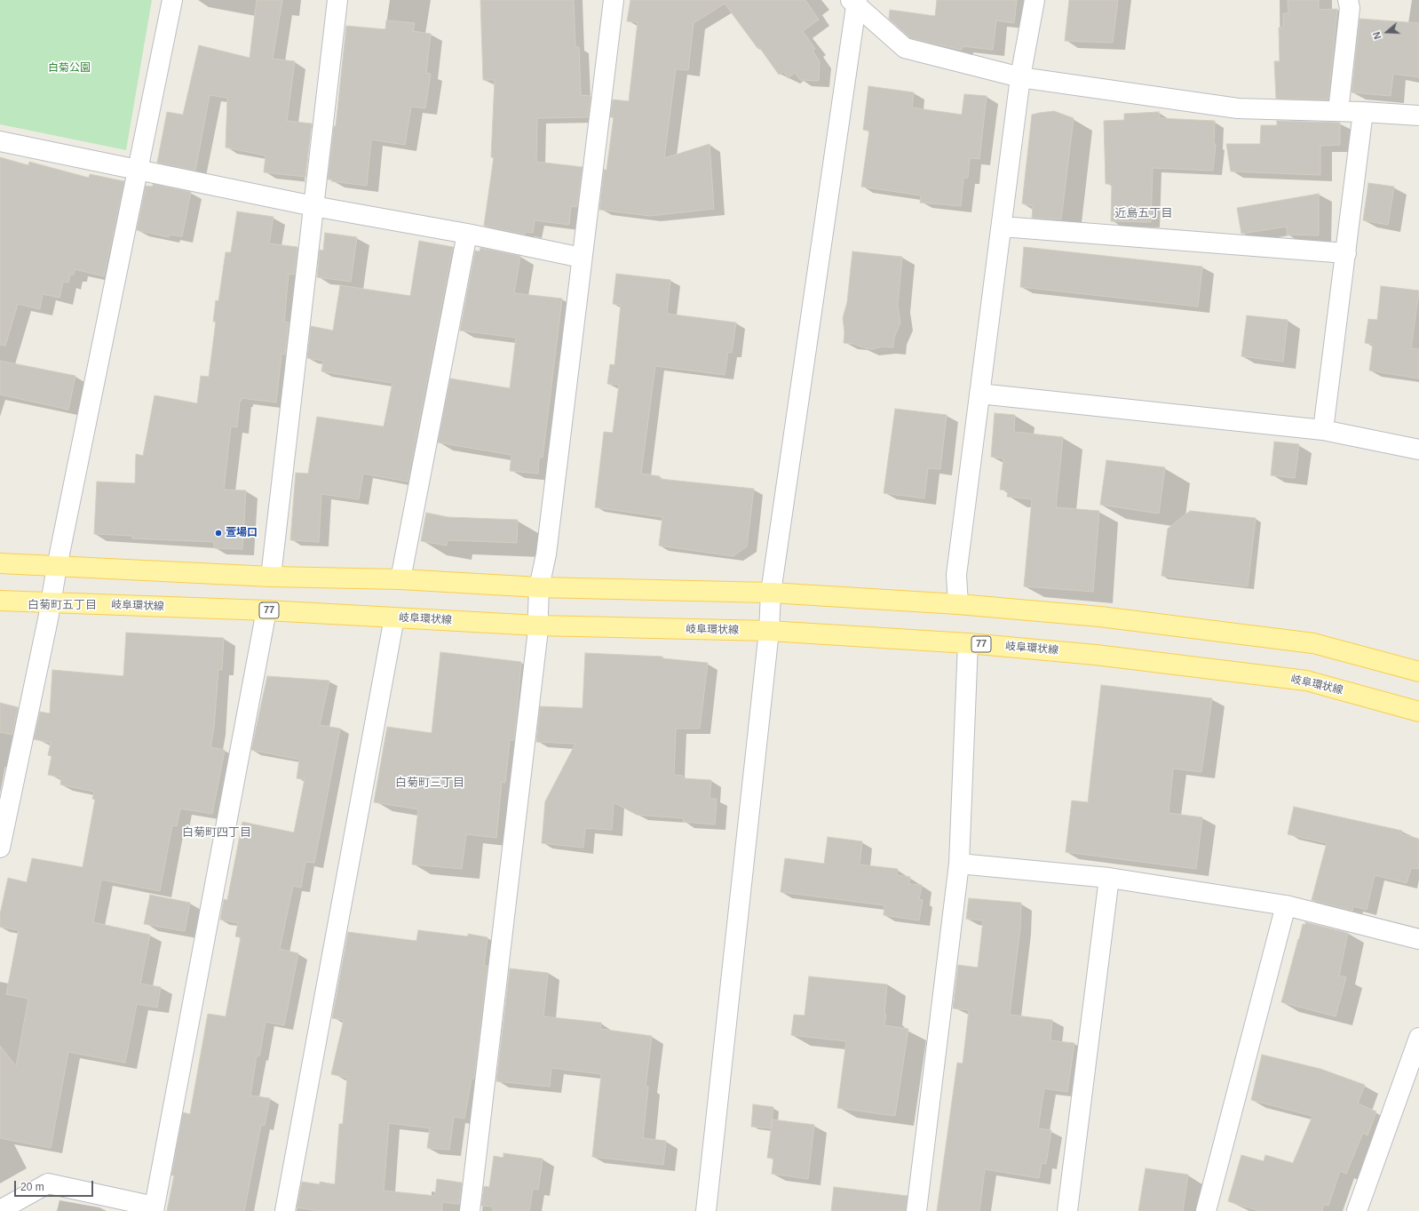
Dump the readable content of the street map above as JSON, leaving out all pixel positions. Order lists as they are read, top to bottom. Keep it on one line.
{"streets":{"main road":["岐阜環状線","77"]},"districts":["近島五丁目","白菊町五丁目","白菊町三丁目","白菊町四丁目"],"parks":["白菊公園"],"places":["萱場口"],"scale_bar":"20 m","north":"left"}
